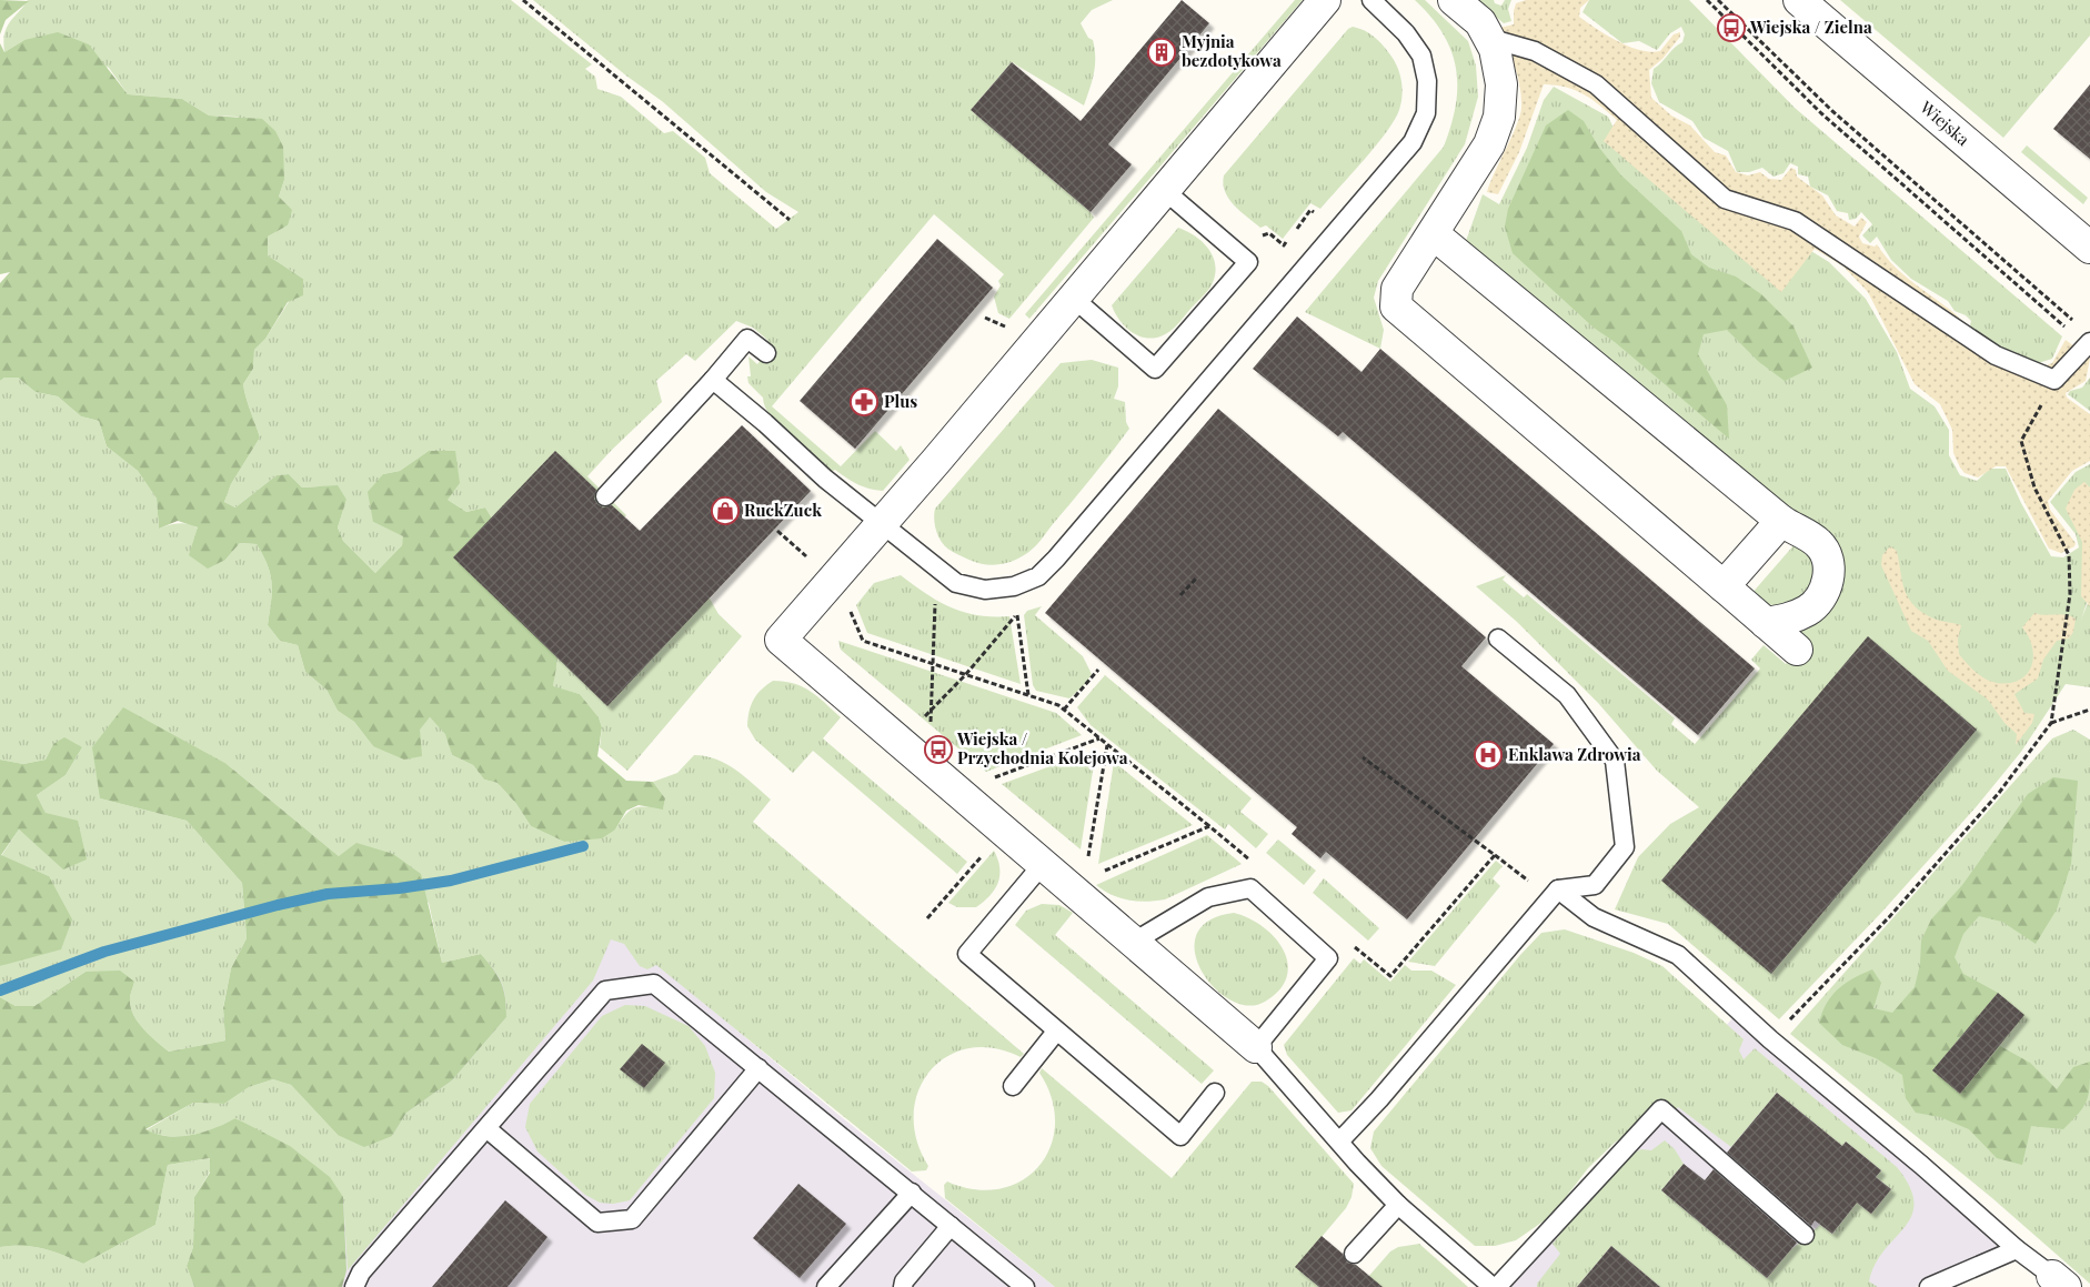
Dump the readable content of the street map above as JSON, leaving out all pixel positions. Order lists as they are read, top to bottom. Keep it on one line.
{"streets":{"street":["Wiejska"]},"places":{"bus stop":["Wiejska / Zielna","Wiejska / Przychodnia Kolejowa"],"building":["Myjnia bezdotykowa"],"pharmacy":["Plus"],"shop":["RuckZuck"],"hospital":["Enklawa Zdrowia"]}}
